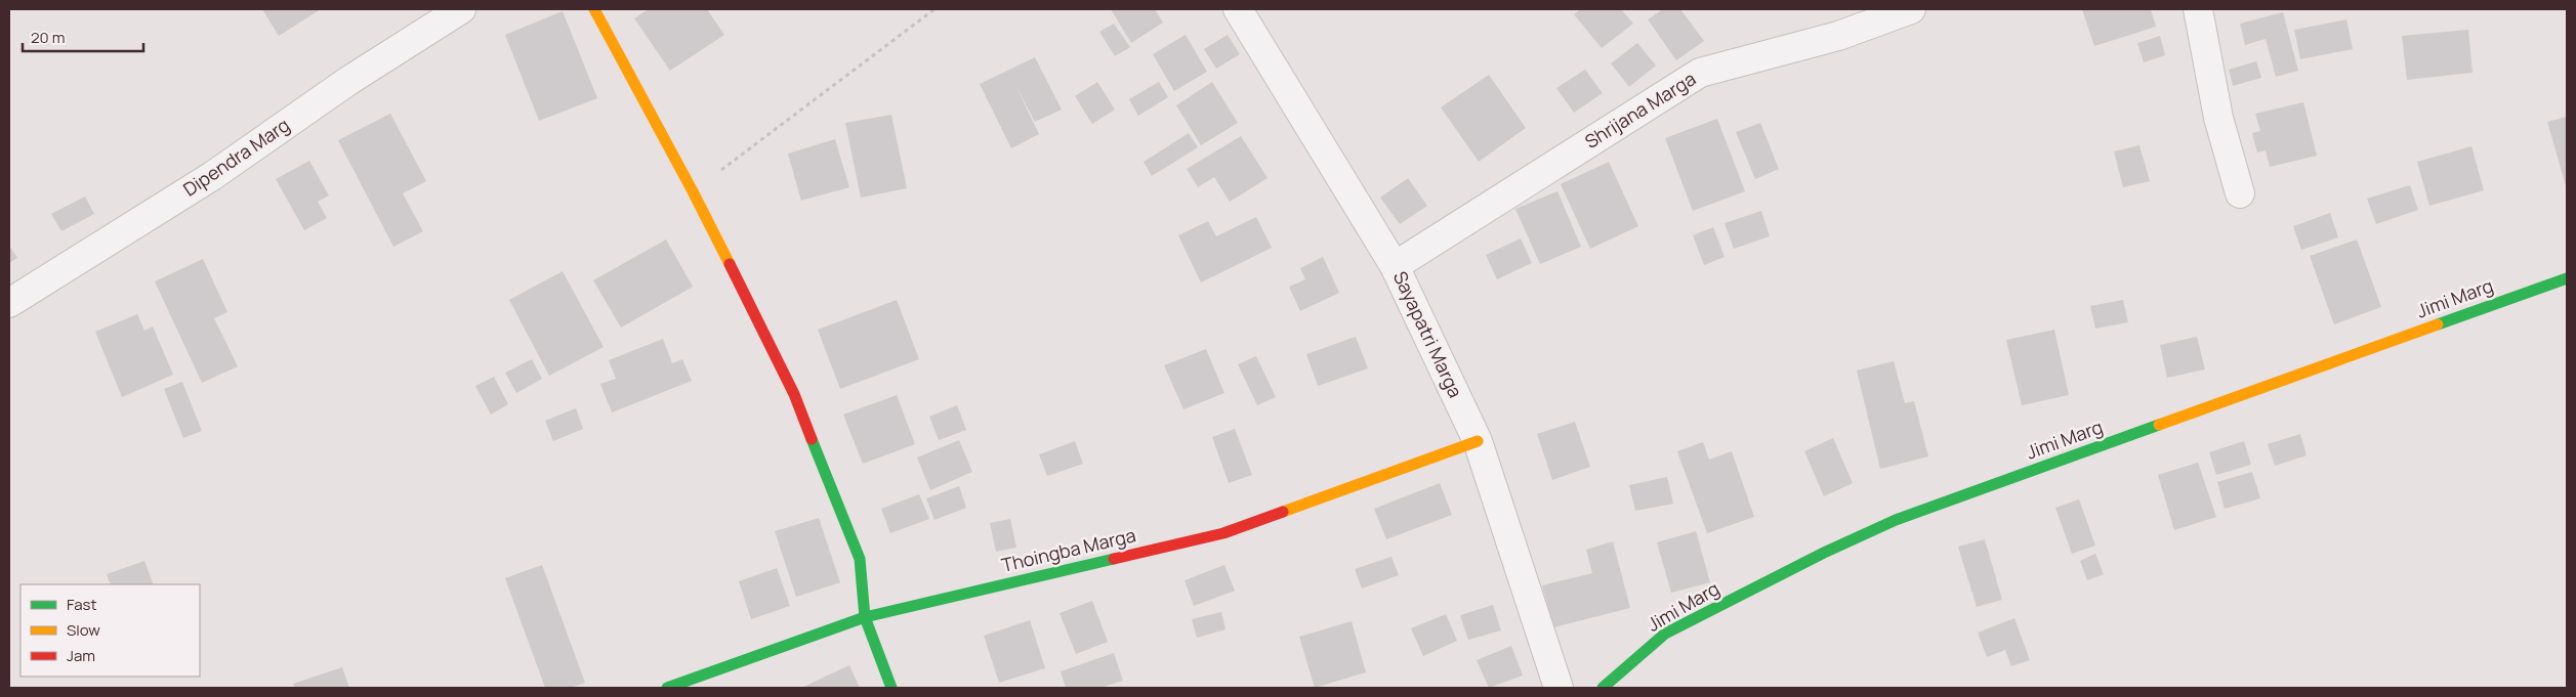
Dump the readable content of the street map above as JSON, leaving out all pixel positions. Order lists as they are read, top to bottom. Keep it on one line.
{"streets":{"street":["Shrijana Marga","Dipendra Marg","Jimi Marg","Sayapatri Marga","Thoingba Marga"]},"crossings":[["Shrijana Marga","Sayapatri Marga"],["Sayapatri Marga","Thoingba Marga"]],"legend":["Fast","Slow","Jam"],"scale_bar":"20 m"}
